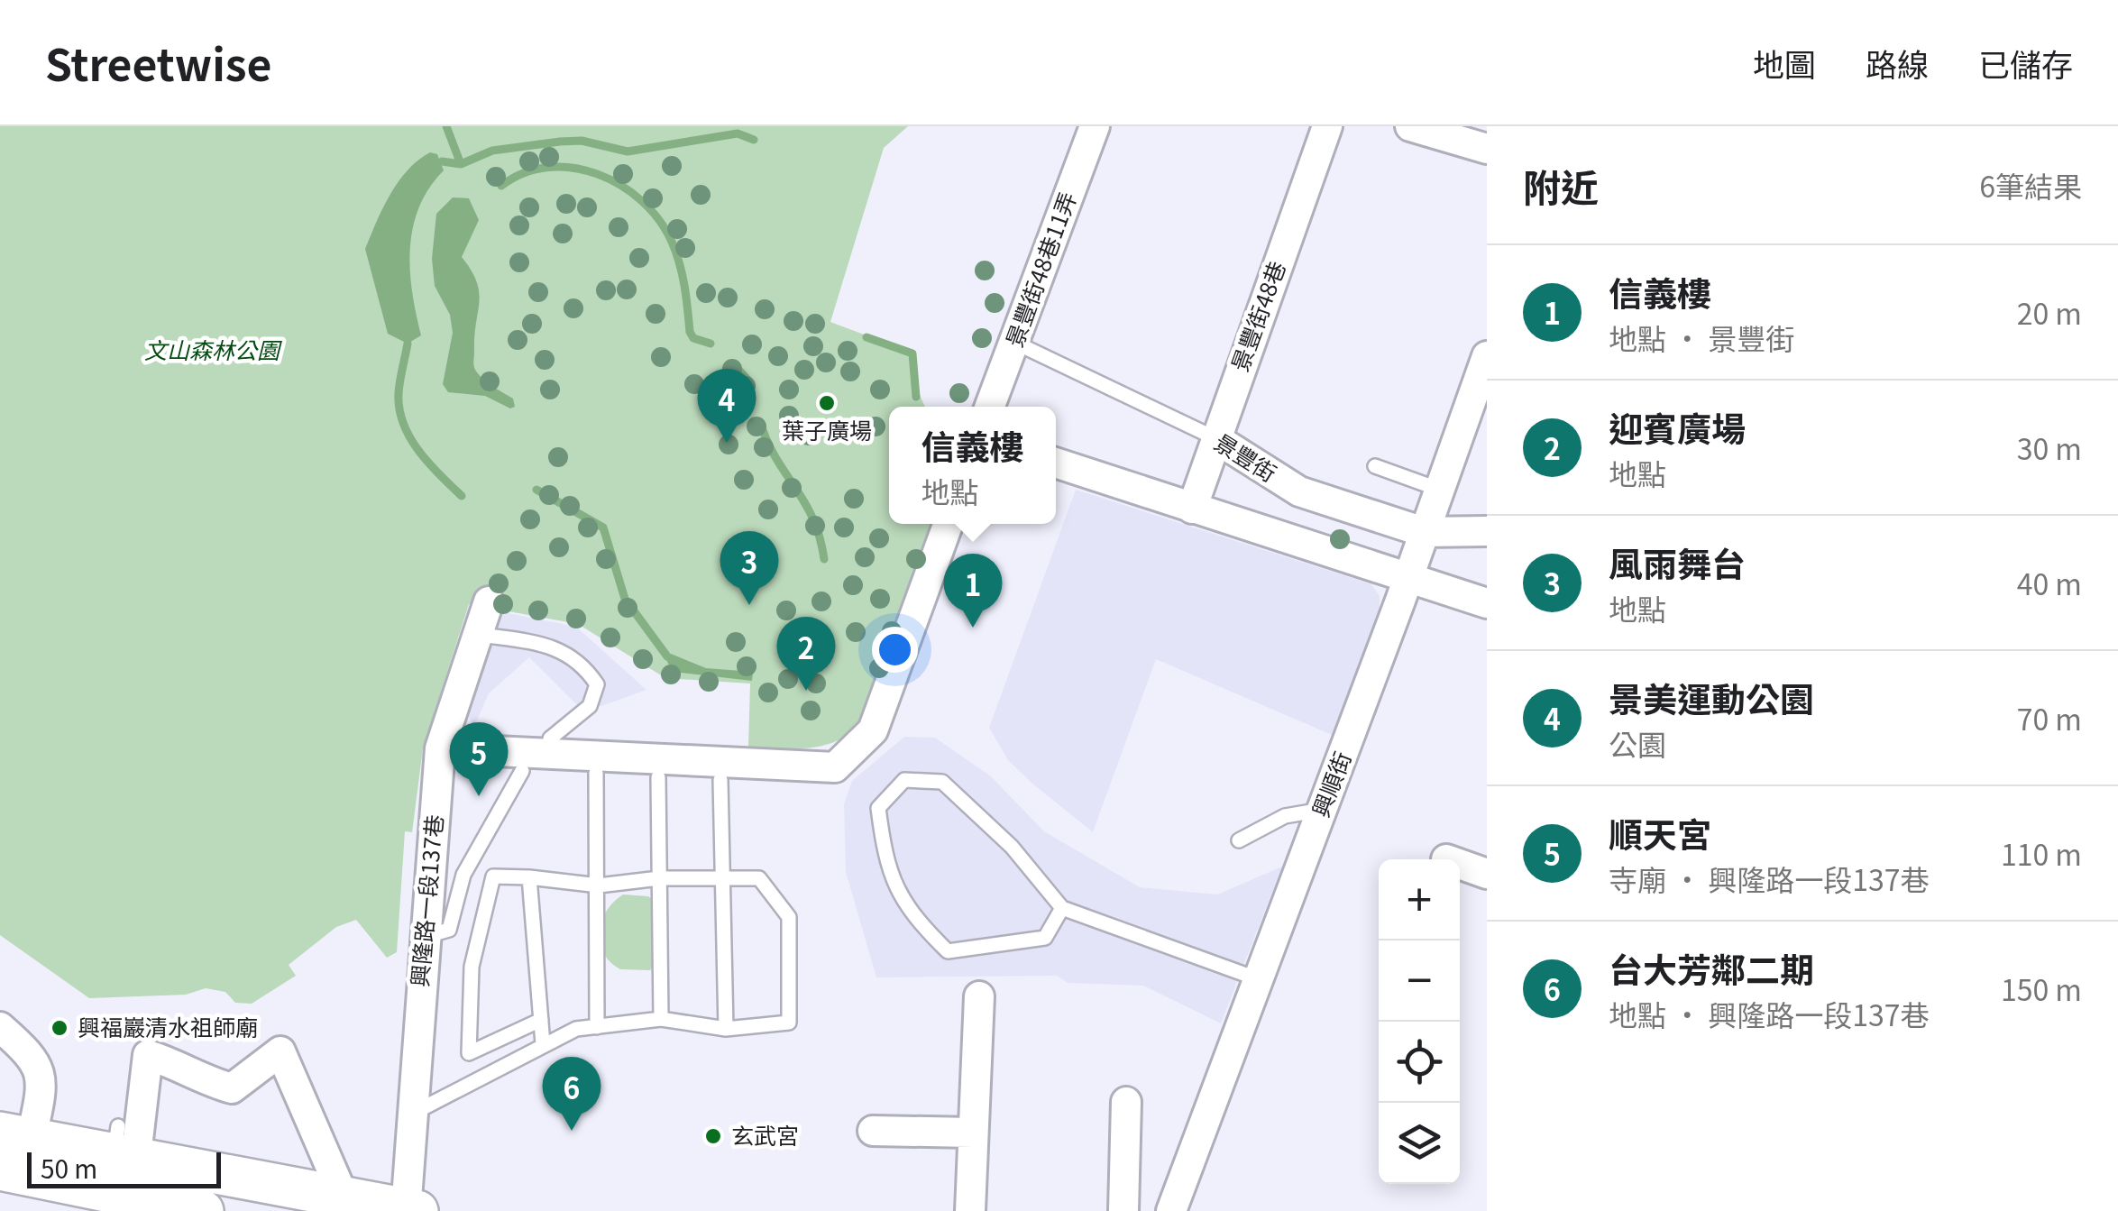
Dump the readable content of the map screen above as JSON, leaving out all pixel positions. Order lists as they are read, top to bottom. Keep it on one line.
{"streets":{"street":["景豐街48巷11弄","景豐街48巷","景豐街","興順街","興隆路一段137巷"]},"crossings":[["景豐街48巷11弄","景豐街"],["景豐街48巷","景豐街"],["景豐街","興順街"]],"parks":["文山森林公園"],"places":["葉子廣場","興福巖清水祖師廟","玄武宮"],"scale_bar":"50 m","page":{"header":"Streetwise","nav":["地圖","路線","已儲存"],"heading":["附近","6筆結果"],"list":[{"mark":"1","name":"信義樓","note":"地點 · 景豐街","value":"20 m"},{"mark":"2","name":"迎賓廣場","note":"地點","value":"30 m"},{"mark":"3","name":"風雨舞台","note":"地點","value":"40 m"},{"mark":"4","name":"景美運動公園","note":"公園","value":"70 m"},{"mark":"5","name":"順天宮","note":"寺廟 · 興隆路一段137巷","value":"110 m"},{"mark":"6","name":"台大芳鄰二期","note":"地點 · 興隆路一段137巷","value":"150 m"}],"pins":["4","3","1","2","5","6"],"popup":["信義樓","地點"],"map_buttons":["+","−"],"scale":"50 m"}}
